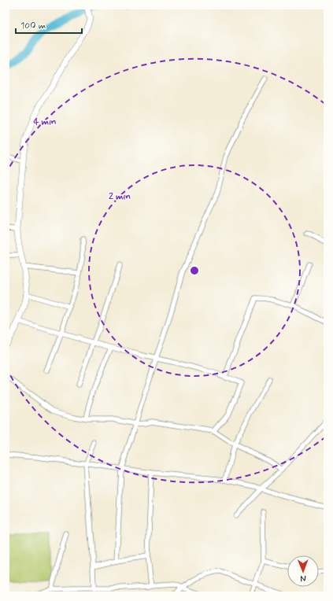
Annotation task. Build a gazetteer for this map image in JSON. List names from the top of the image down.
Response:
{
  "scale_bar": "100 m",
  "north": "bottom",
  "rings": ["4 min", "2 min"]
}
